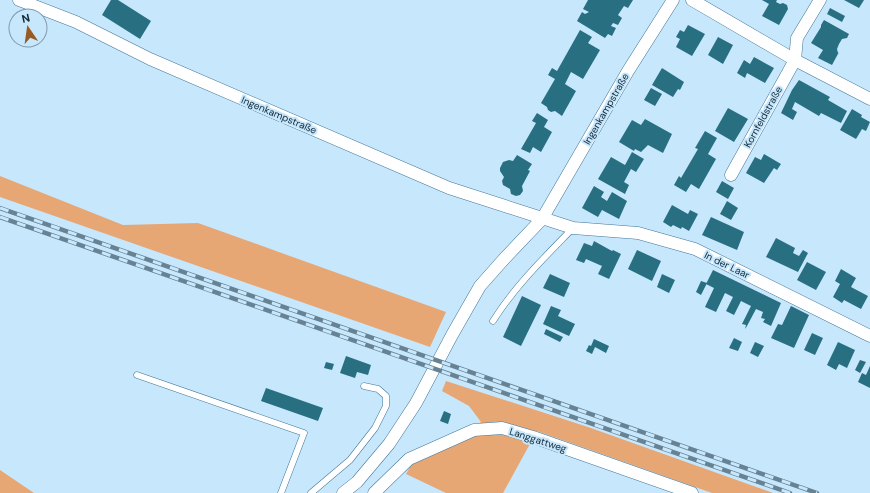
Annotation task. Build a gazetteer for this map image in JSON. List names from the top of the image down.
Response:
{
  "streets": {
    "street": [
      "Ingenkampstraße",
      "Kornfeldstraße",
      "In der Laar",
      "Langgattweg"
    ]
  },
  "crossings": [
    ["Ingenkampstraße", "In der Laar"]
  ],
  "north": "top"
}
